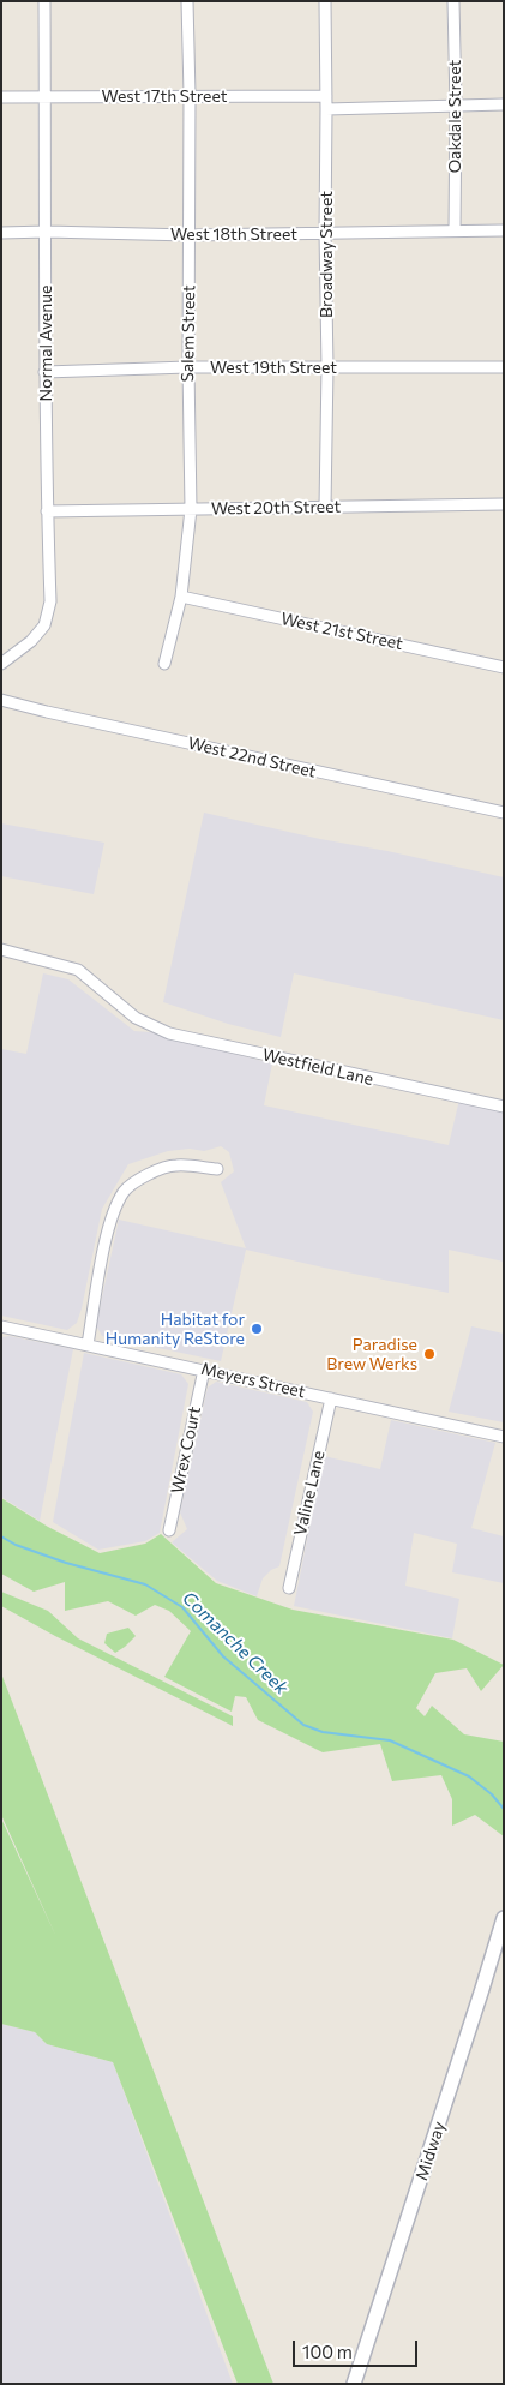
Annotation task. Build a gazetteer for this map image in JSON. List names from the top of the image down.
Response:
{
  "streets": {
    "main road": ["Midway"],
    "street": [
      "West 17th Street",
      "Oakdale Street",
      "West 18th Street",
      "Broadway Street",
      "Salem Street",
      "Normal Avenue",
      "West 19th Street",
      "West 20th Street",
      "West 21st Street",
      "West 22nd Street",
      "Westfield Lane",
      "Meyers Street",
      "Wrex Court",
      "Valine Lane"
    ]
  },
  "crossings": [
    ["West 17th Street", "Broadway Street"],
    ["West 17th Street", "Salem Street"],
    ["West 17th Street", "Normal Avenue"],
    ["Oakdale Street", "West 18th Street"],
    ["West 18th Street", "Broadway Street"],
    ["West 18th Street", "Salem Street"],
    ["West 18th Street", "Normal Avenue"],
    ["Broadway Street", "West 19th Street"],
    ["Broadway Street", "West 20th Street"],
    ["Salem Street", "West 19th Street"],
    ["Salem Street", "West 20th Street"],
    ["Salem Street", "West 21st Street"],
    ["Normal Avenue", "West 19th Street"],
    ["Normal Avenue", "West 20th Street"],
    ["Meyers Street", "Wrex Court"],
    ["Meyers Street", "Valine Lane"]
  ],
  "water": ["Comanche Creek"],
  "places": ["Habitat for Humanity ReStore", "Paradise Brew Werks"],
  "scale_bar": "100 m"
}
